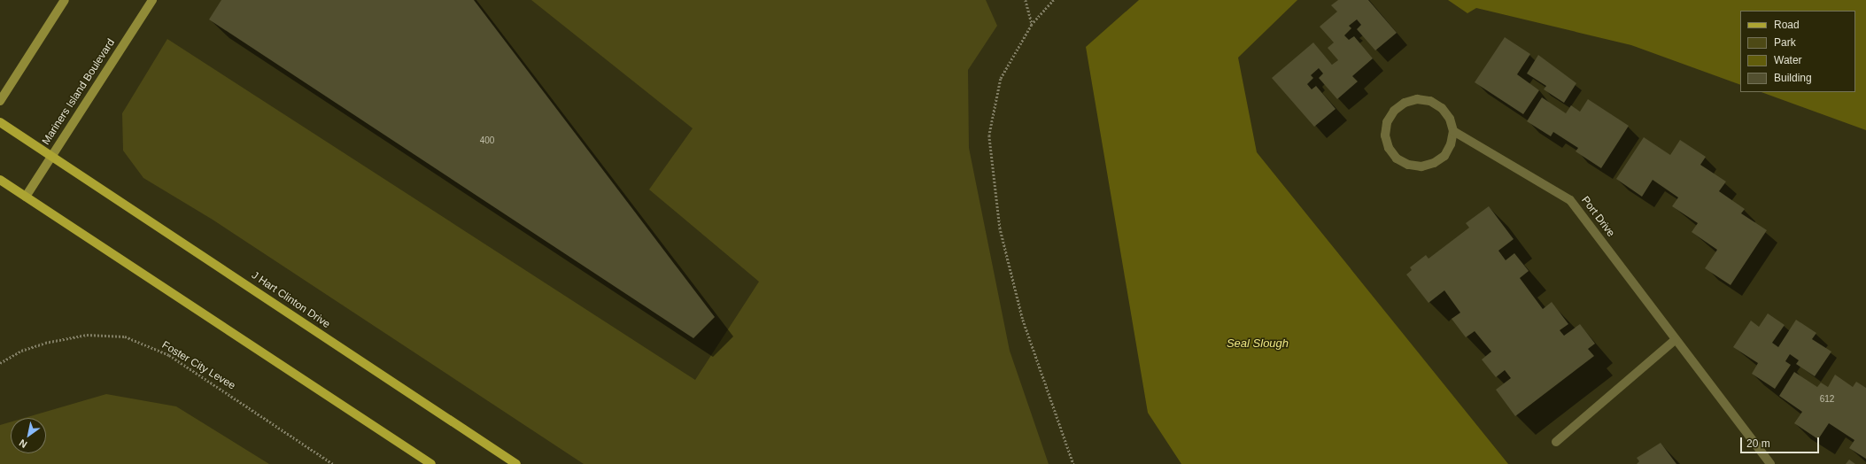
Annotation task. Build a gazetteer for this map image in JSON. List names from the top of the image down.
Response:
{
  "streets": {
    "main road": ["Mariners Island Boulevard", "J Hart Clinton Drive"],
    "street": ["Port Drive"],
    "path": ["Foster City Levee"]
  },
  "crossings": [
    ["Mariners Island Boulevard", "J Hart Clinton Drive"]
  ],
  "water": ["Seal Slough"],
  "house_numbers": ["400", "612"],
  "legend": [
    "Road",
    "Park",
    "Water",
    "Building"
  ],
  "scale_bar": "20 m",
  "north": "bottom left"
}
